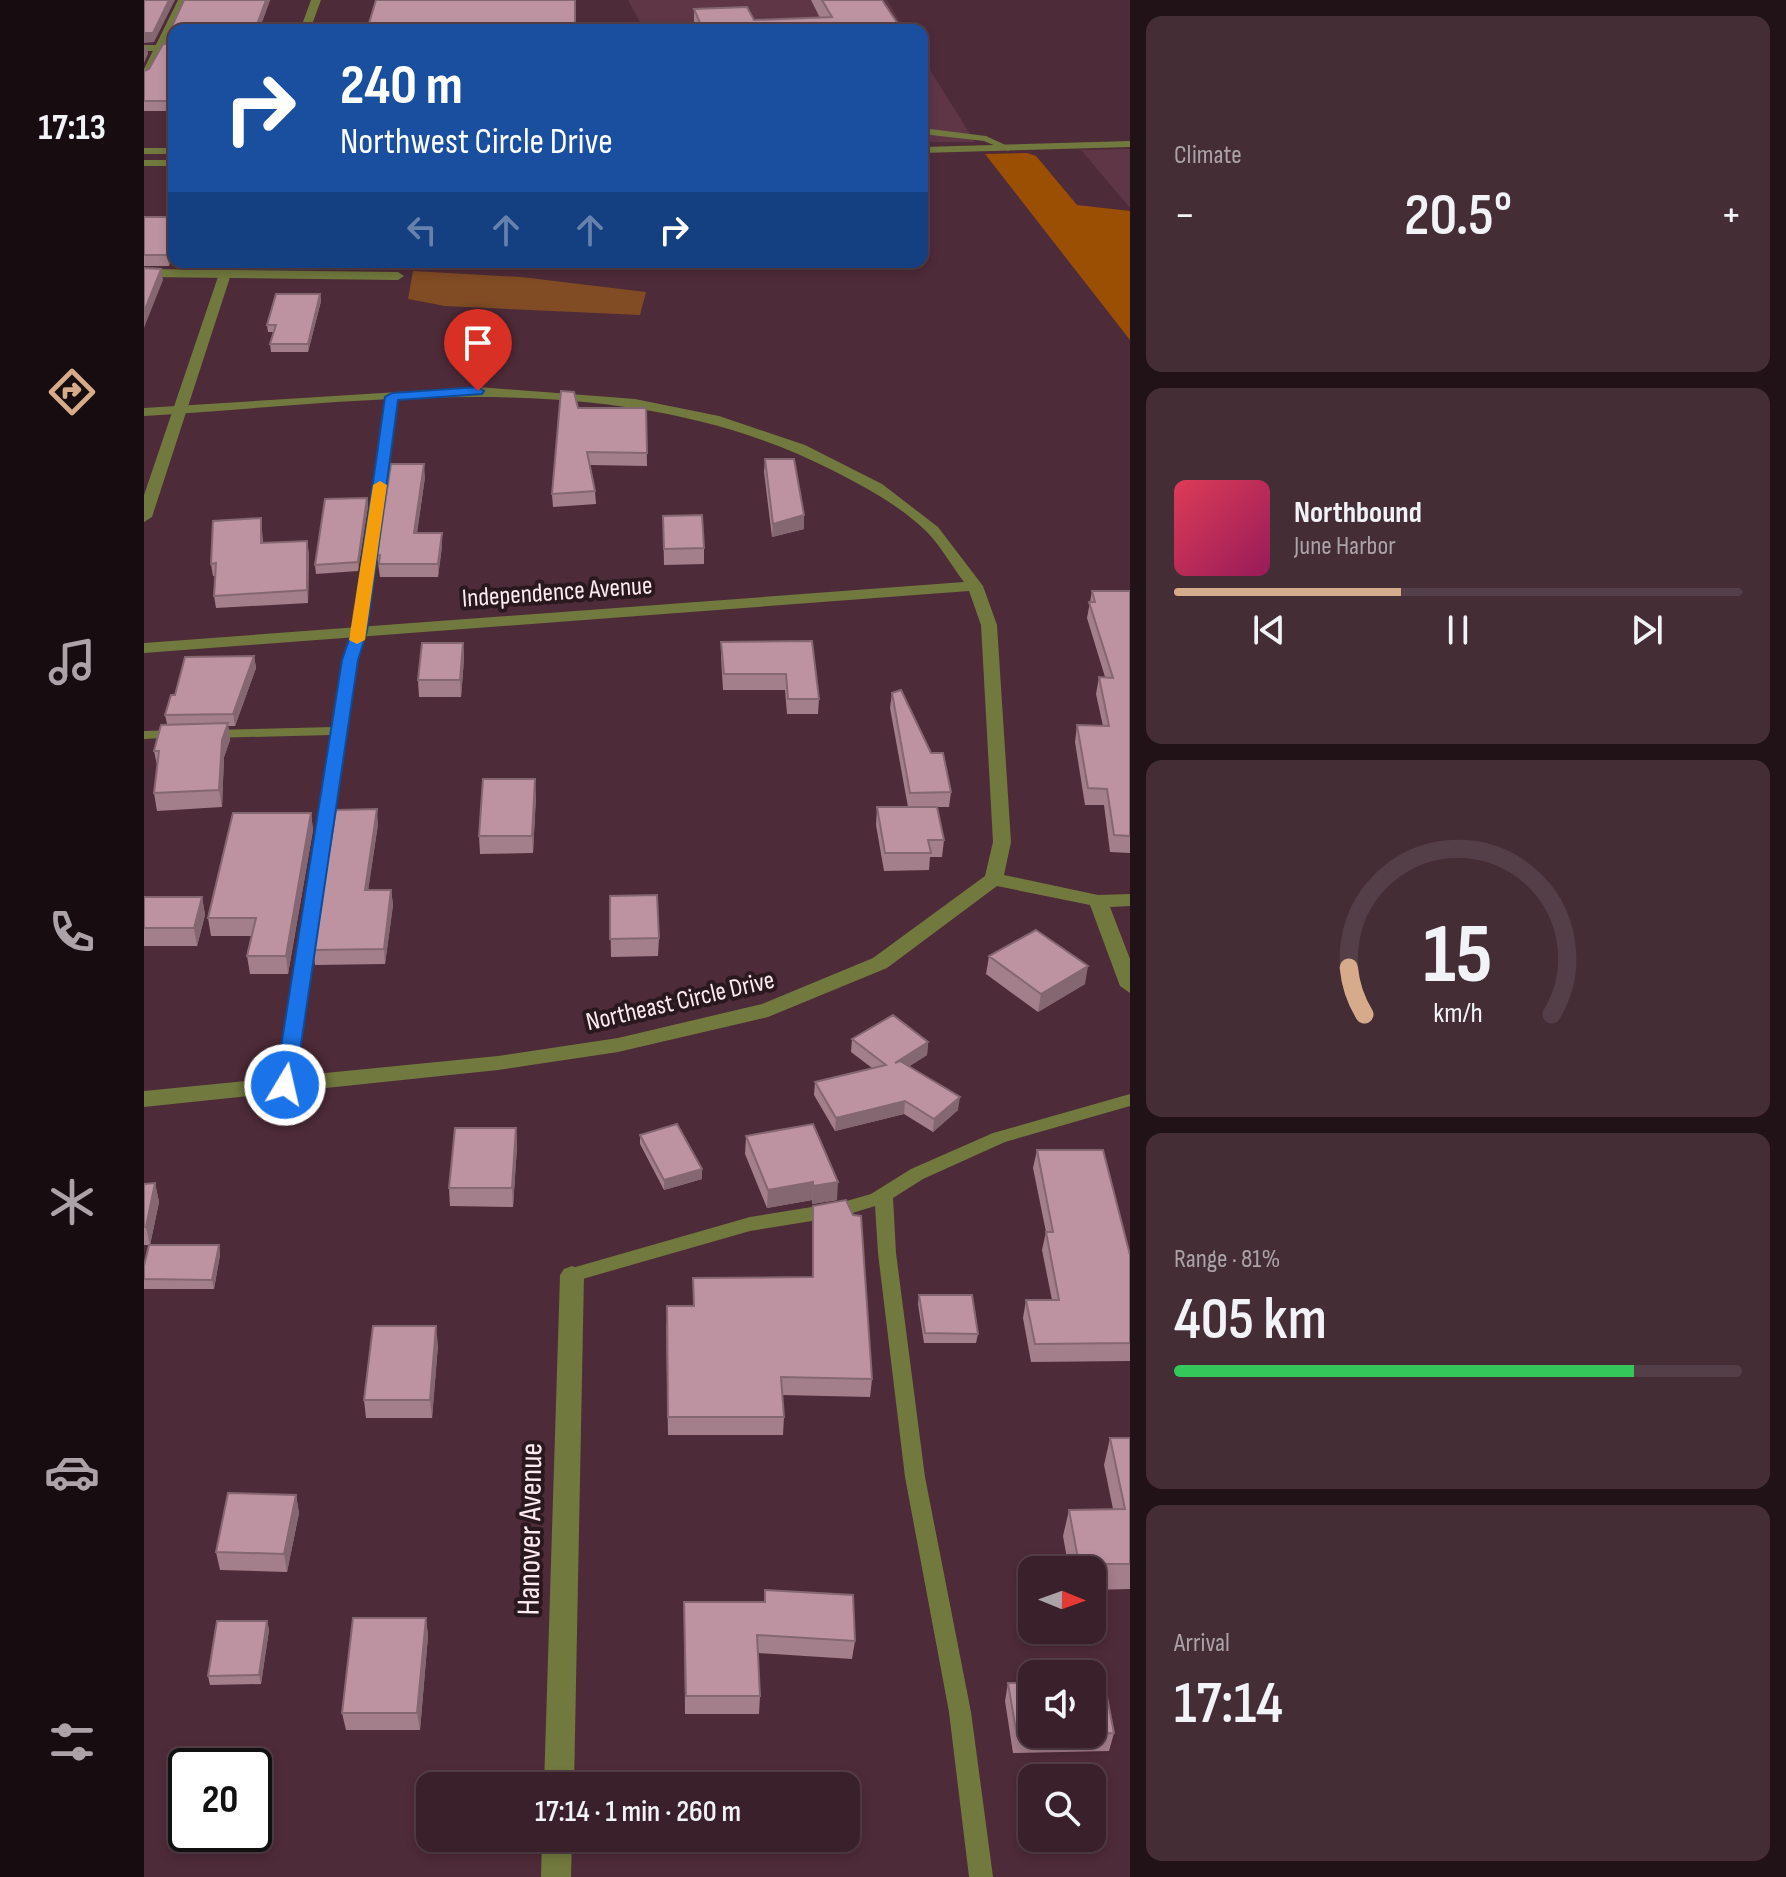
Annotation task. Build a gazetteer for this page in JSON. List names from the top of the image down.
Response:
{
  "streets": {
    "street": ["Independence Avenue", "Northeast Circle Drive", "Hanover Avenue"]
  },
  "north": "right",
  "page": {
    "tabs": "17:13",
    "tile": [
      "Climate",
      ["Range · 81%", "405 km"],
      ["Arrival", "17:14"]
    ],
    "turn": ["240 m", "Northwest Circle Drive"],
    "heat": ["−", "20.5°", "+"],
    "song": ["Northbound", "June Harbor"],
    "limit": "20",
    "trip": "17:14 · 1 min · 260 m",
    "gauge": ["15", "km/h"]
  }
}
